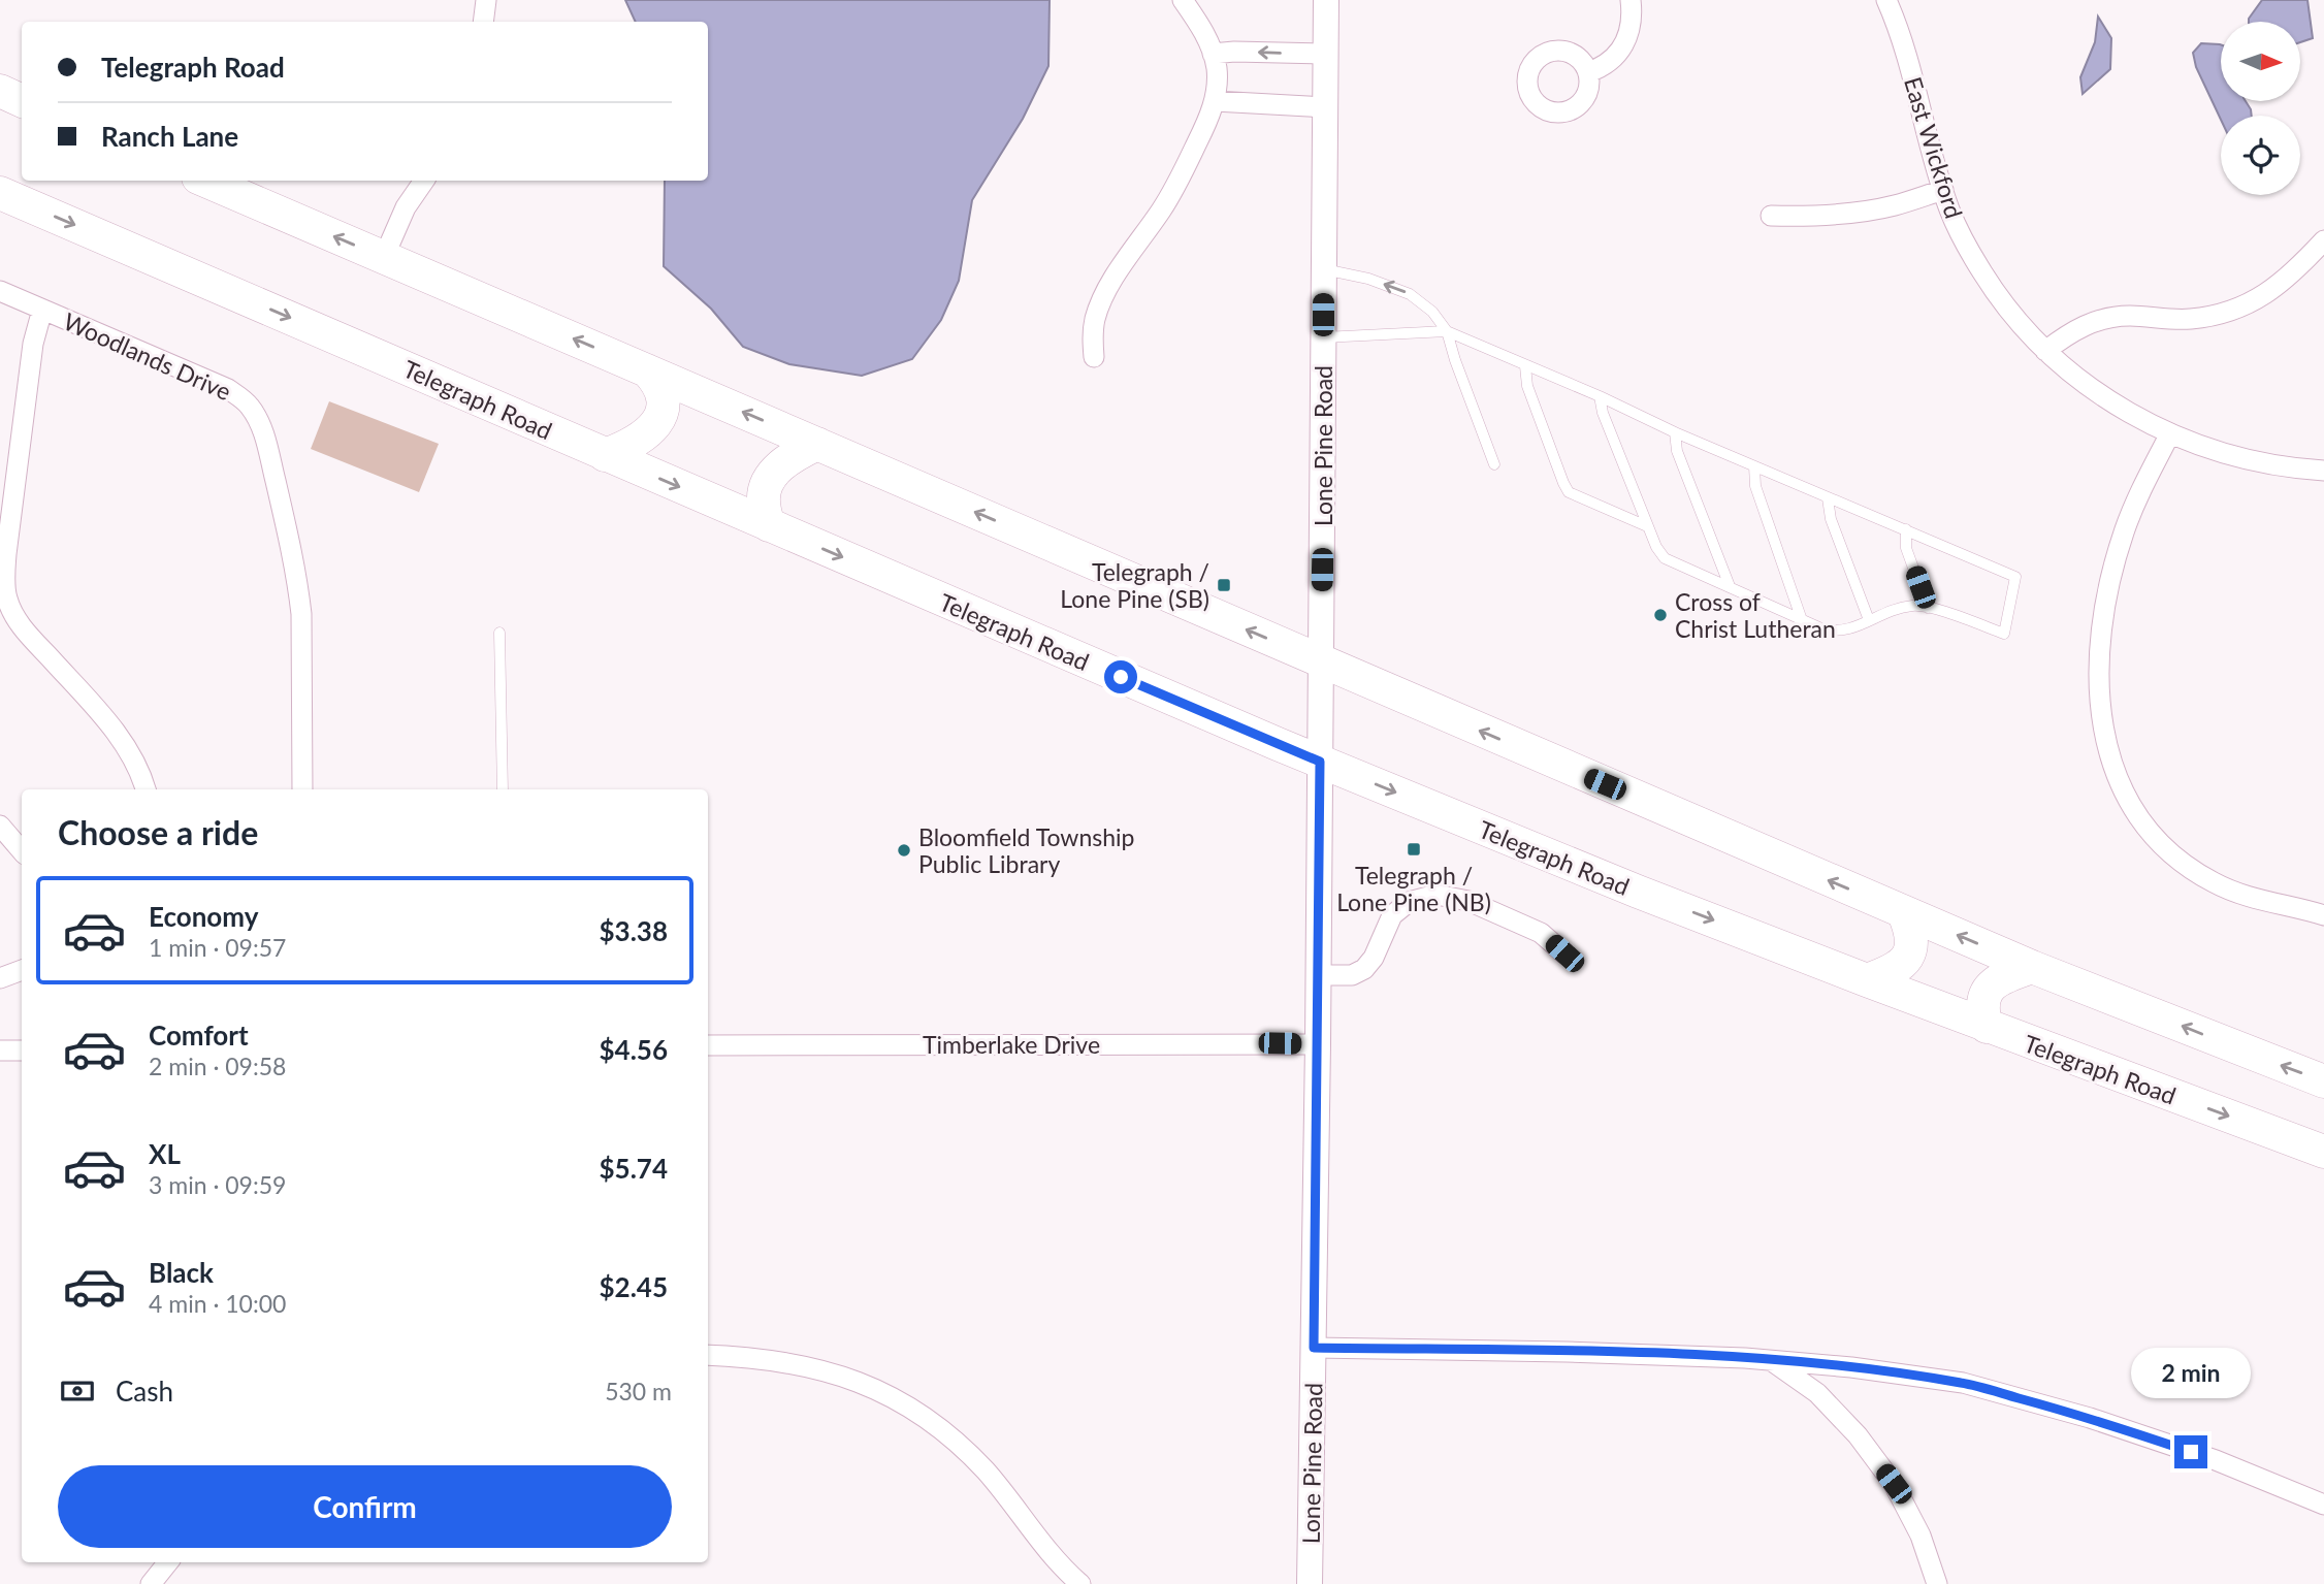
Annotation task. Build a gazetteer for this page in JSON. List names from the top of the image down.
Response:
{
  "streets": {
    "highway": ["Telegraph Road"],
    "street": [
      "East Wickford",
      "Woodlands Drive",
      "Lone Pine Road",
      "Timberlake Drive"
    ]
  },
  "crossings": [
    ["Telegraph Road", "Lone Pine Road"],
    ["Lone Pine Road", "Timberlake Drive"]
  ],
  "places": {
    "transit": ["Telegraph / Lone Pine (SB)", "Telegraph / Lone Pine (NB)"],
    "other": ["Cross of Christ Lutheran", "Bloomfield Township Public Library"]
  },
  "north": "right",
  "page": {
    "banner": ["Telegraph Road", "Ranch Lane"],
    "heading": "Choose a ride",
    "list": [
      {
        "name": "Economy",
        "note": "1 min · 09:57",
        "value": "$3.38"
      },
      {
        "name": "Comfort",
        "note": "2 min · 09:58",
        "value": "$4.56"
      },
      {
        "name": "XL",
        "note": "3 min · 09:59",
        "value": "$5.74"
      },
      {
        "name": "Black",
        "note": "4 min · 10:00",
        "value": "$2.45"
      }
    ],
    "bubble": "2 min",
    "pay": ["Cash", "530 m"],
    "buttons": "Confirm"
  }
}
